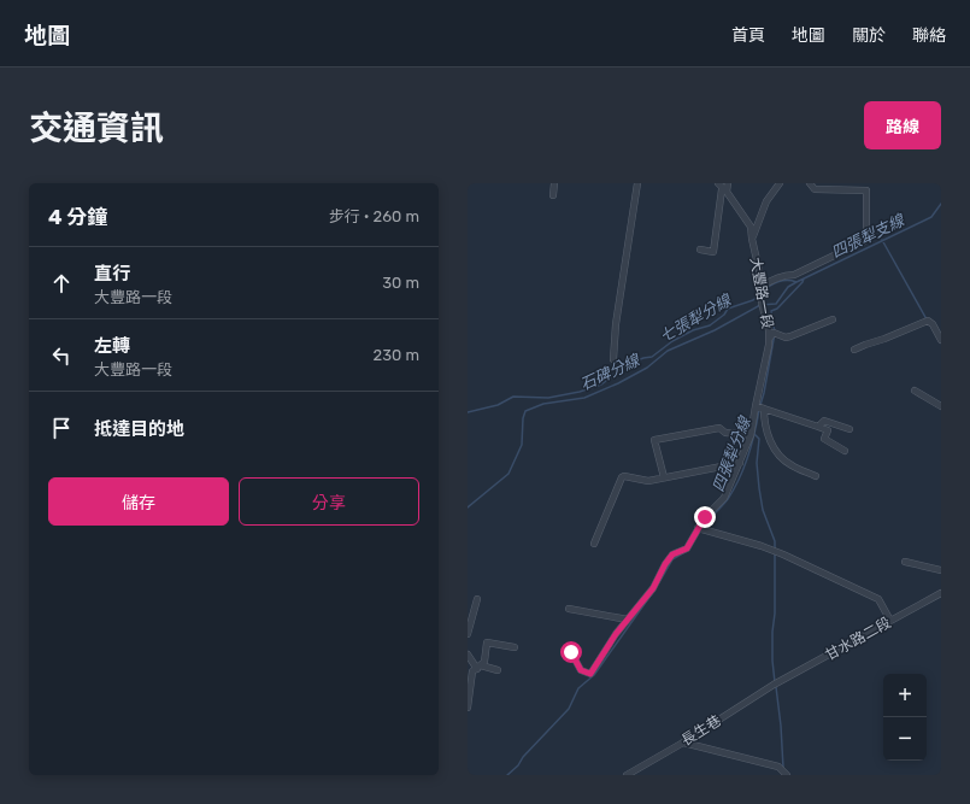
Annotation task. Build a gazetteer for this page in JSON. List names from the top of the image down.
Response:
{
  "streets": {
    "street": ["大豐路一段", "甘水路二段", "長生巷"]
  },
  "crossings": [
    ["甘水路二段", "長生巷"]
  ],
  "water": [
    "四張犁支線",
    "七張犁分線",
    "石碑分線",
    "四張犁分線"
  ],
  "page": {
    "header": "地圖",
    "nav": [
      "首頁",
      "地圖",
      "關於",
      "聯絡"
    ],
    "title": "交通資訊",
    "buttons": [
      "路線",
      ["儲存", "分享"]
    ],
    "heading": ["4 分鐘", "步行 · 260 m"],
    "list": [
      ["直行", "大豐路一段", "30 m"],
      ["左轉", "大豐路一段", "230 m"],
      "抵達目的地"
    ],
    "map_buttons": ["+", "−"]
  }
}
